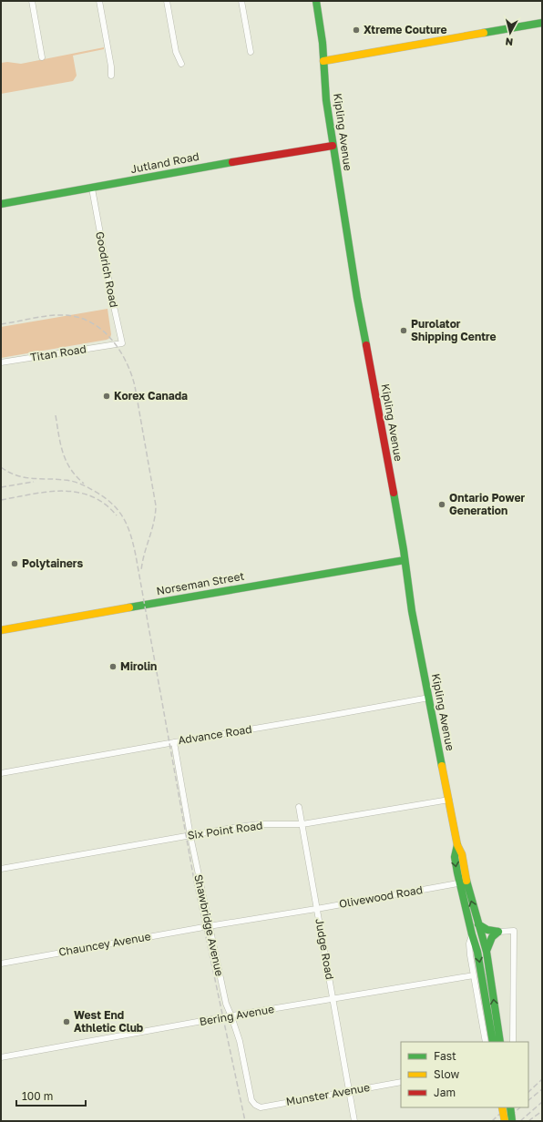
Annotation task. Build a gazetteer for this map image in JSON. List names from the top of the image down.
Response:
{
  "streets": {
    "main road": ["Kipling Avenue", "Jutland Road", "Norseman Street"],
    "street": [
      "Goodrich Road",
      "Titan Road",
      "Advance Road",
      "Six Point Road",
      "Olivewood Road",
      "Shawbridge Avenue",
      "Chauncey Avenue",
      "Judge Road",
      "Bering Avenue",
      "Munster Avenue"
    ]
  },
  "crossings": [
    ["Kipling Avenue", "Jutland Road"],
    ["Kipling Avenue", "Norseman Street"],
    ["Kipling Avenue", "Advance Road"],
    ["Kipling Avenue", "Six Point Road"],
    ["Kipling Avenue", "Olivewood Road"],
    ["Kipling Avenue", "Bering Avenue"],
    ["Jutland Road", "Goodrich Road"],
    ["Goodrich Road", "Titan Road"],
    ["Advance Road", "Shawbridge Avenue"],
    ["Six Point Road", "Shawbridge Avenue"],
    ["Six Point Road", "Judge Road"],
    ["Olivewood Road", "Shawbridge Avenue"],
    ["Olivewood Road", "Chauncey Avenue"],
    ["Olivewood Road", "Judge Road"],
    ["Shawbridge Avenue", "Chauncey Avenue"],
    ["Shawbridge Avenue", "Bering Avenue"],
    ["Shawbridge Avenue", "Munster Avenue"],
    ["Judge Road", "Bering Avenue"],
    ["Judge Road", "Munster Avenue"]
  ],
  "places": [
    "Xtreme Couture",
    "Purolator Shipping Centre",
    "Korex Canada",
    "Ontario Power Generation",
    "Polytainers",
    "Mirolin",
    "West End Athletic Club"
  ],
  "legend": ["Fast", "Slow", "Jam"],
  "scale_bar": "100 m",
  "north": "bottom"
}
